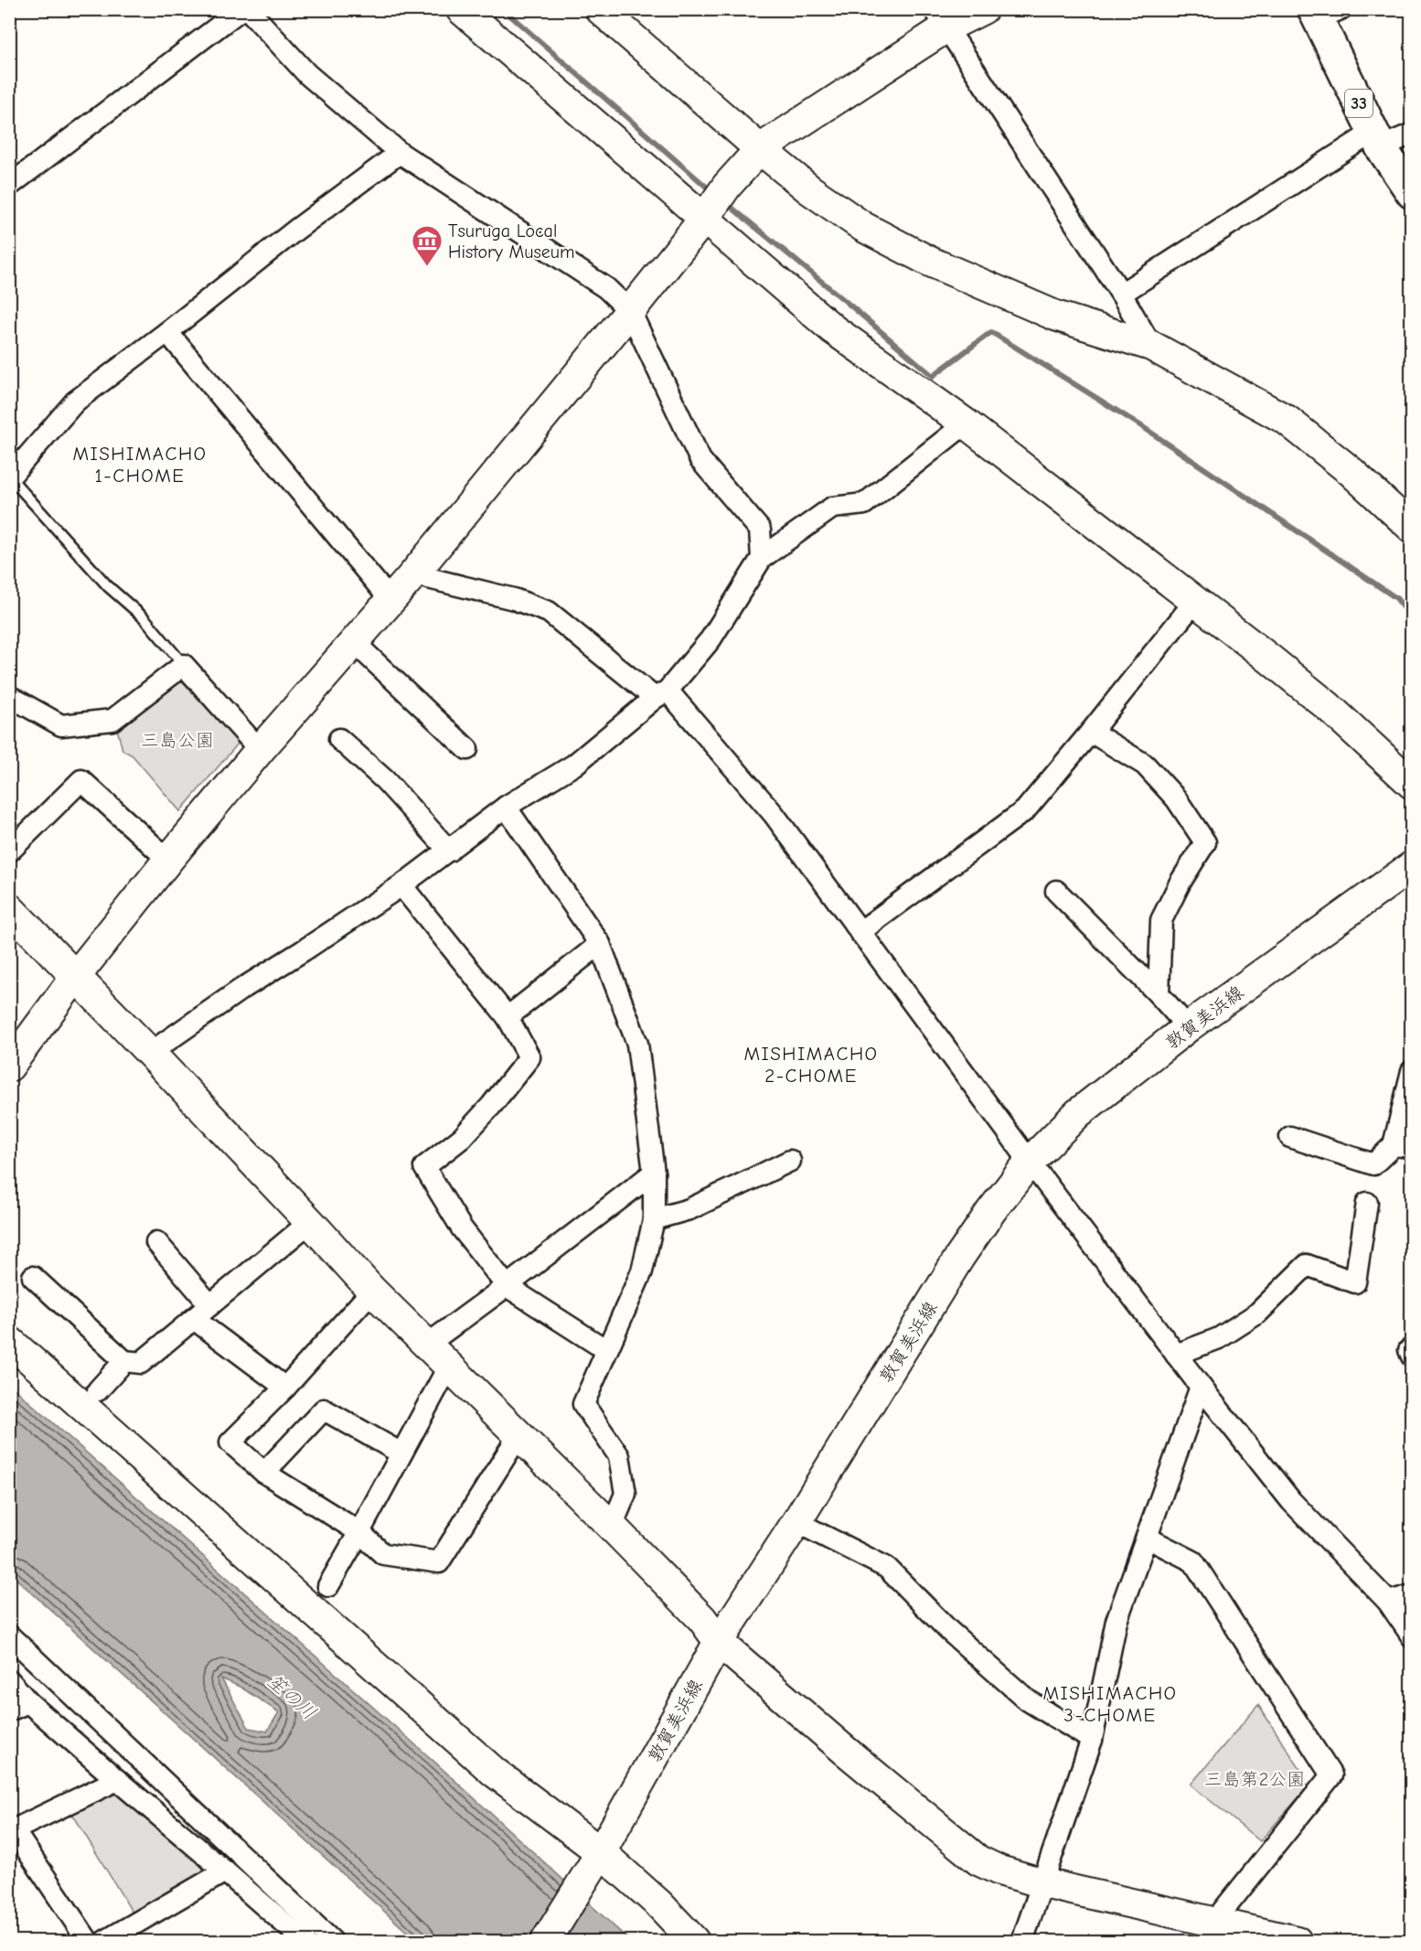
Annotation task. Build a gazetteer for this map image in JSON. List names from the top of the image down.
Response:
{
  "streets": {
    "main road": ["33"],
    "street": ["敦賀美浜線"]
  },
  "districts": ["MISHIMACHO 1-CHOME", "MISHIMACHO 2-CHOME", "MISHIMACHO 3-CHOME"],
  "water": ["笙の川"],
  "parks": ["三島公園", "三島第2公園"],
  "places": {
    "museum": ["Tsuruga Local History Museum"]
  }
}
